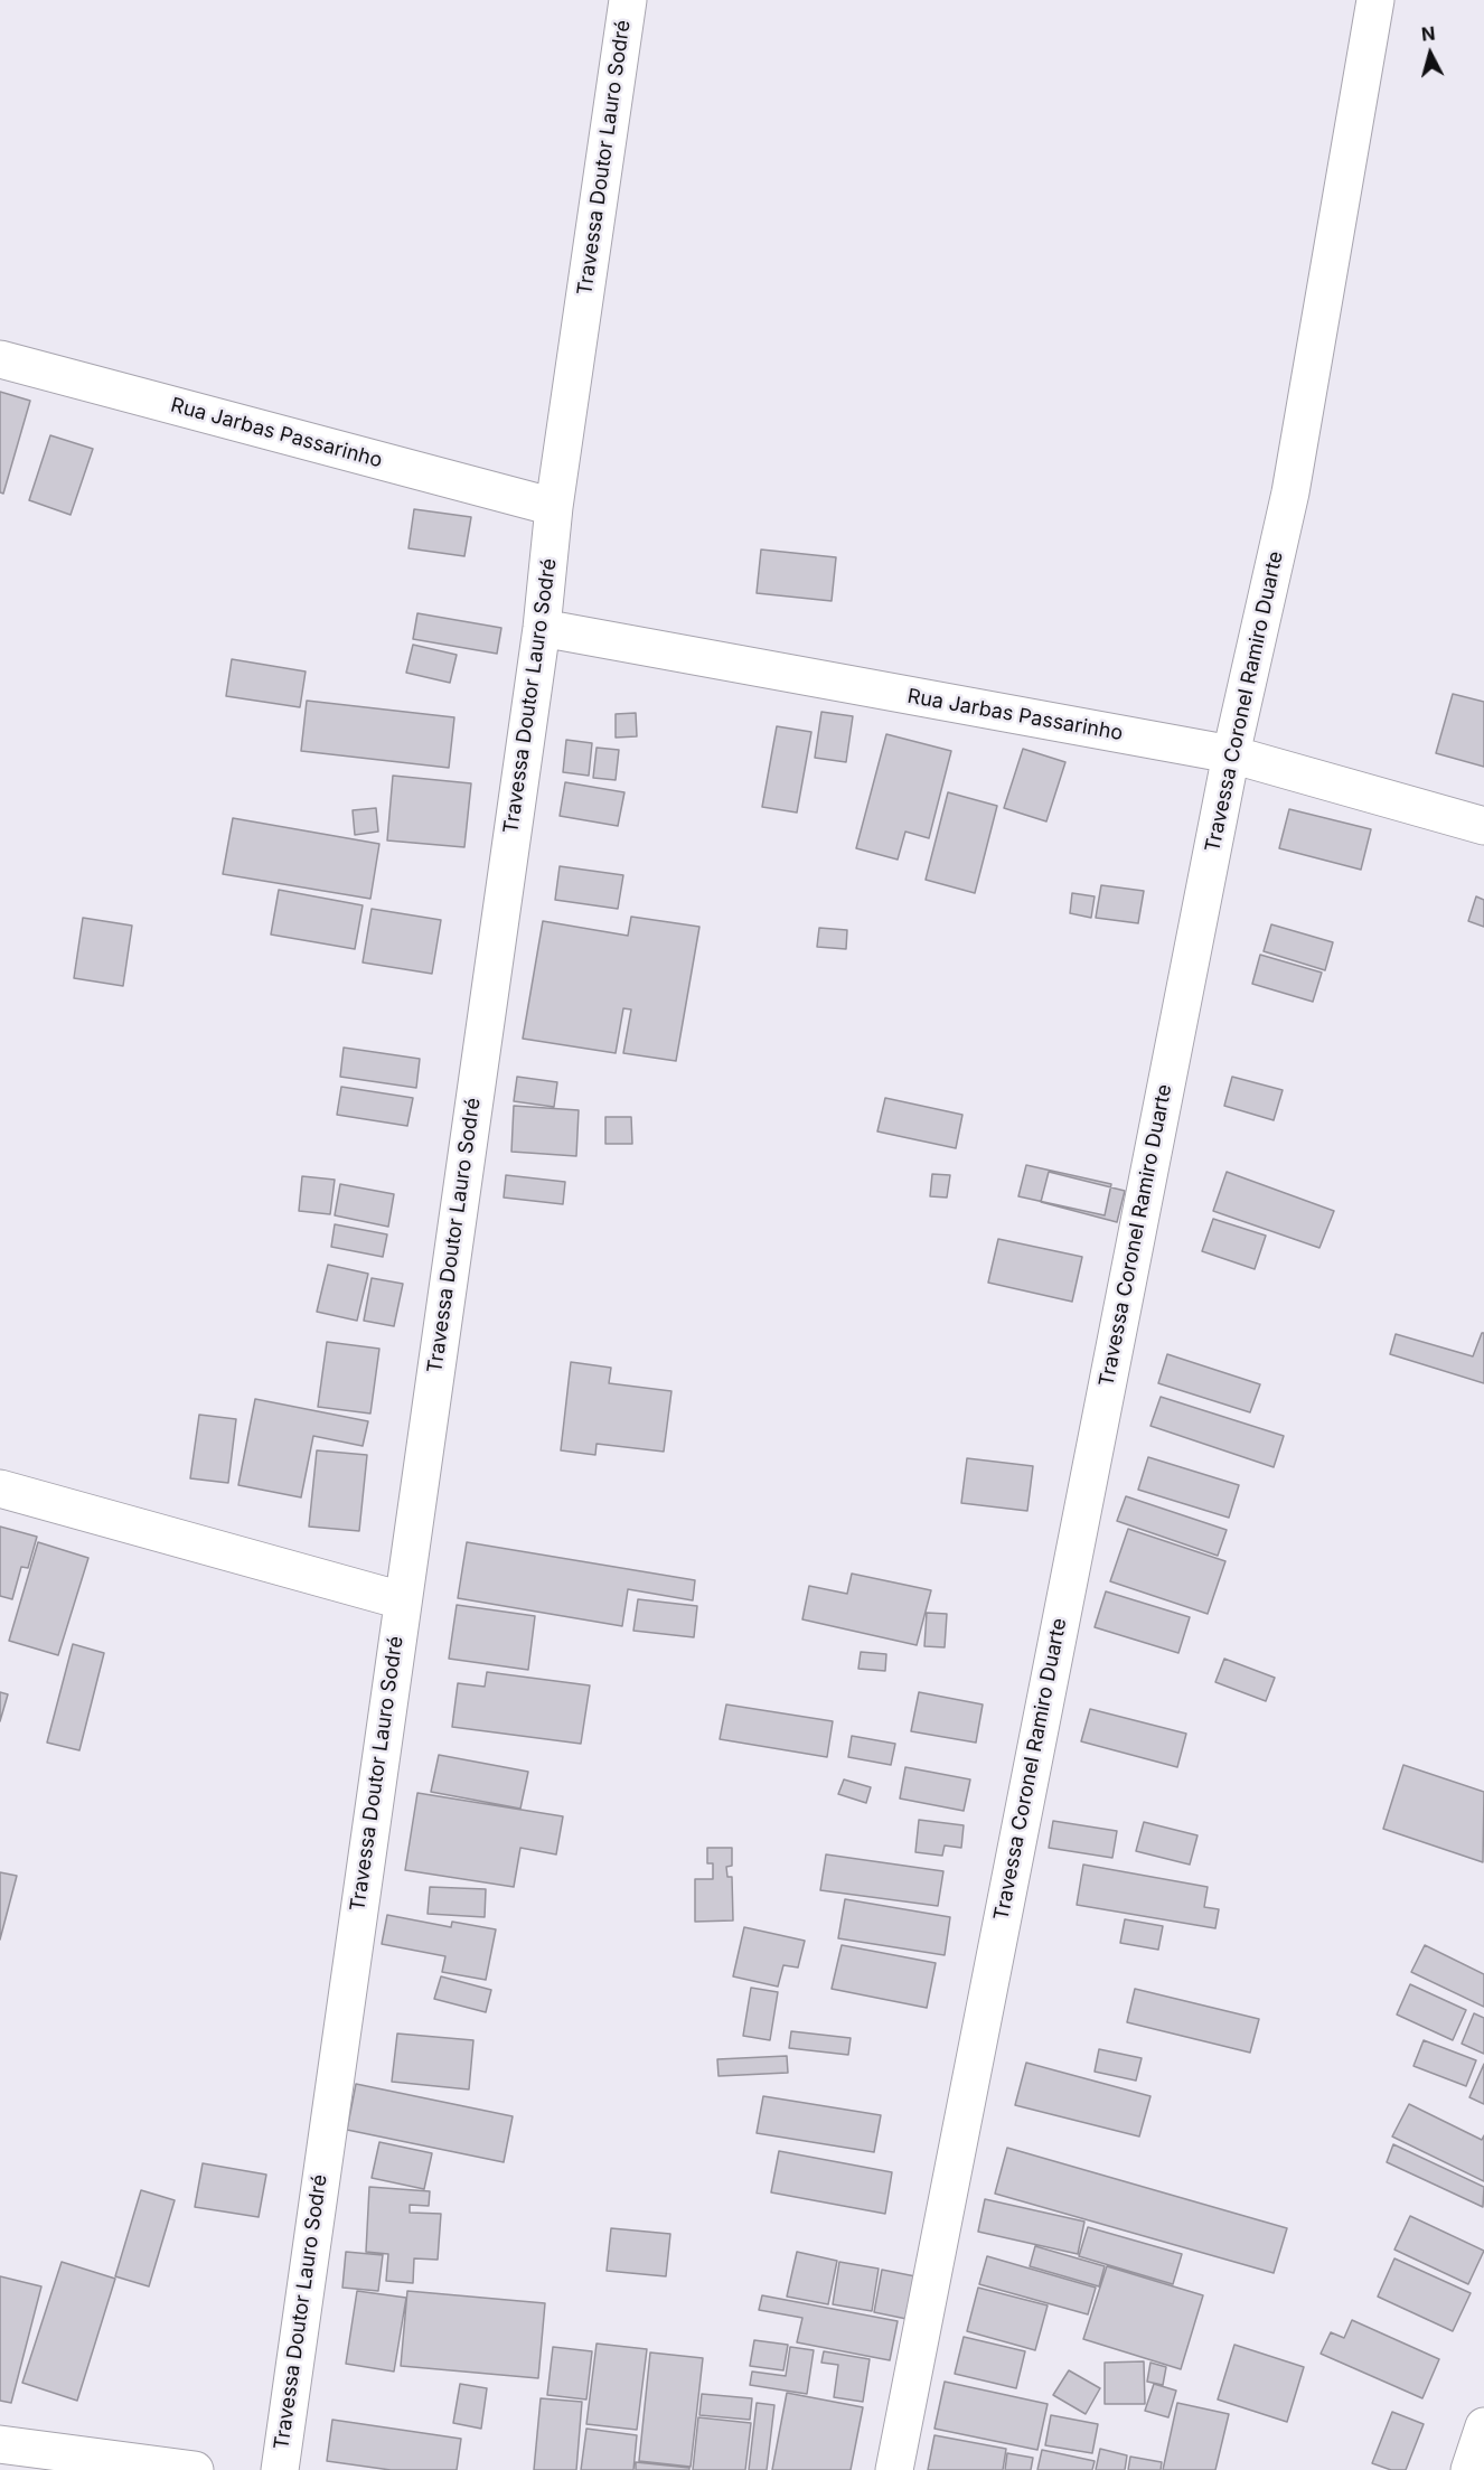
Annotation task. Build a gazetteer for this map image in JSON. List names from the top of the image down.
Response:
{
  "streets": {
    "street": ["Travessa Doutor Lauro Sodré", "Rua Jarbas Passarinho", "Travessa Coronel Ramiro Duarte"]
  },
  "crossings": [
    ["Travessa Doutor Lauro Sodré", "Rua Jarbas Passarinho"],
    ["Rua Jarbas Passarinho", "Travessa Coronel Ramiro Duarte"]
  ],
  "north": "top"
}
